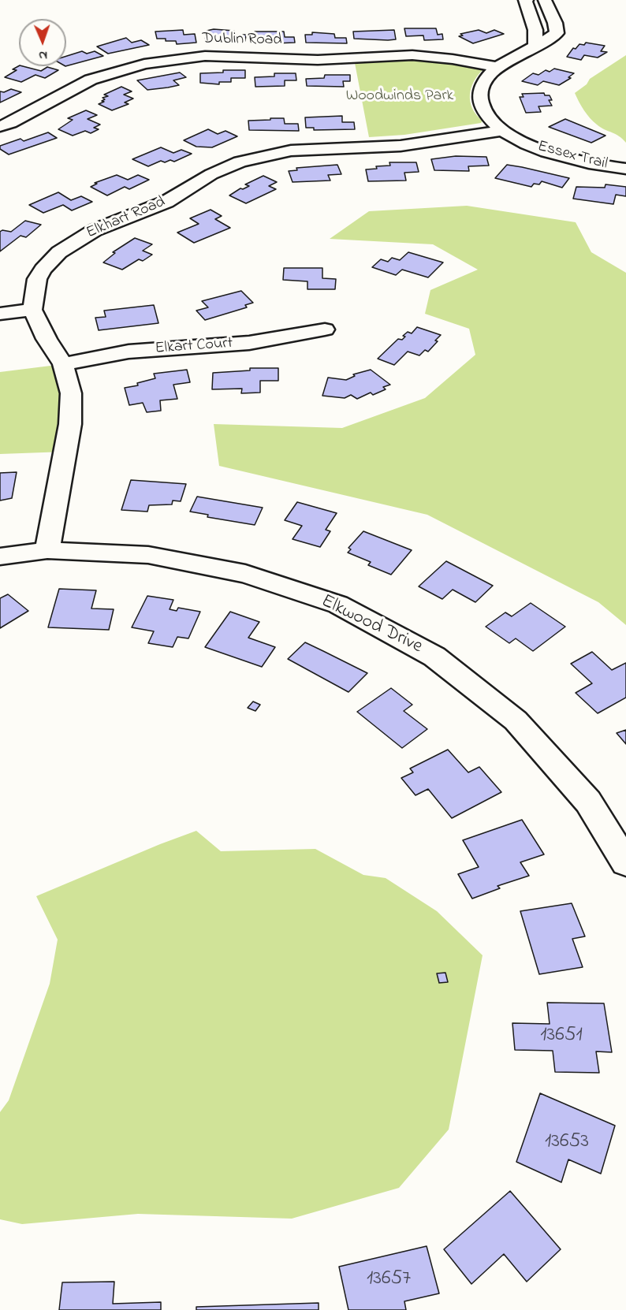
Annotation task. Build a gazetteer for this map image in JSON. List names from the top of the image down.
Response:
{
  "streets": {
    "street": [
      "Dublin Road",
      "Essex Trail",
      "Elkhart Road",
      "Elkart Court",
      "Elkwood Drive"
    ]
  },
  "crossings": [
    ["Dublin Road", "Essex Trail"],
    ["Essex Trail", "Elkhart Road"]
  ],
  "parks": ["Woodwinds Park"],
  "house_numbers": ["13651", "13653", "13657"],
  "north": "bottom"
}
